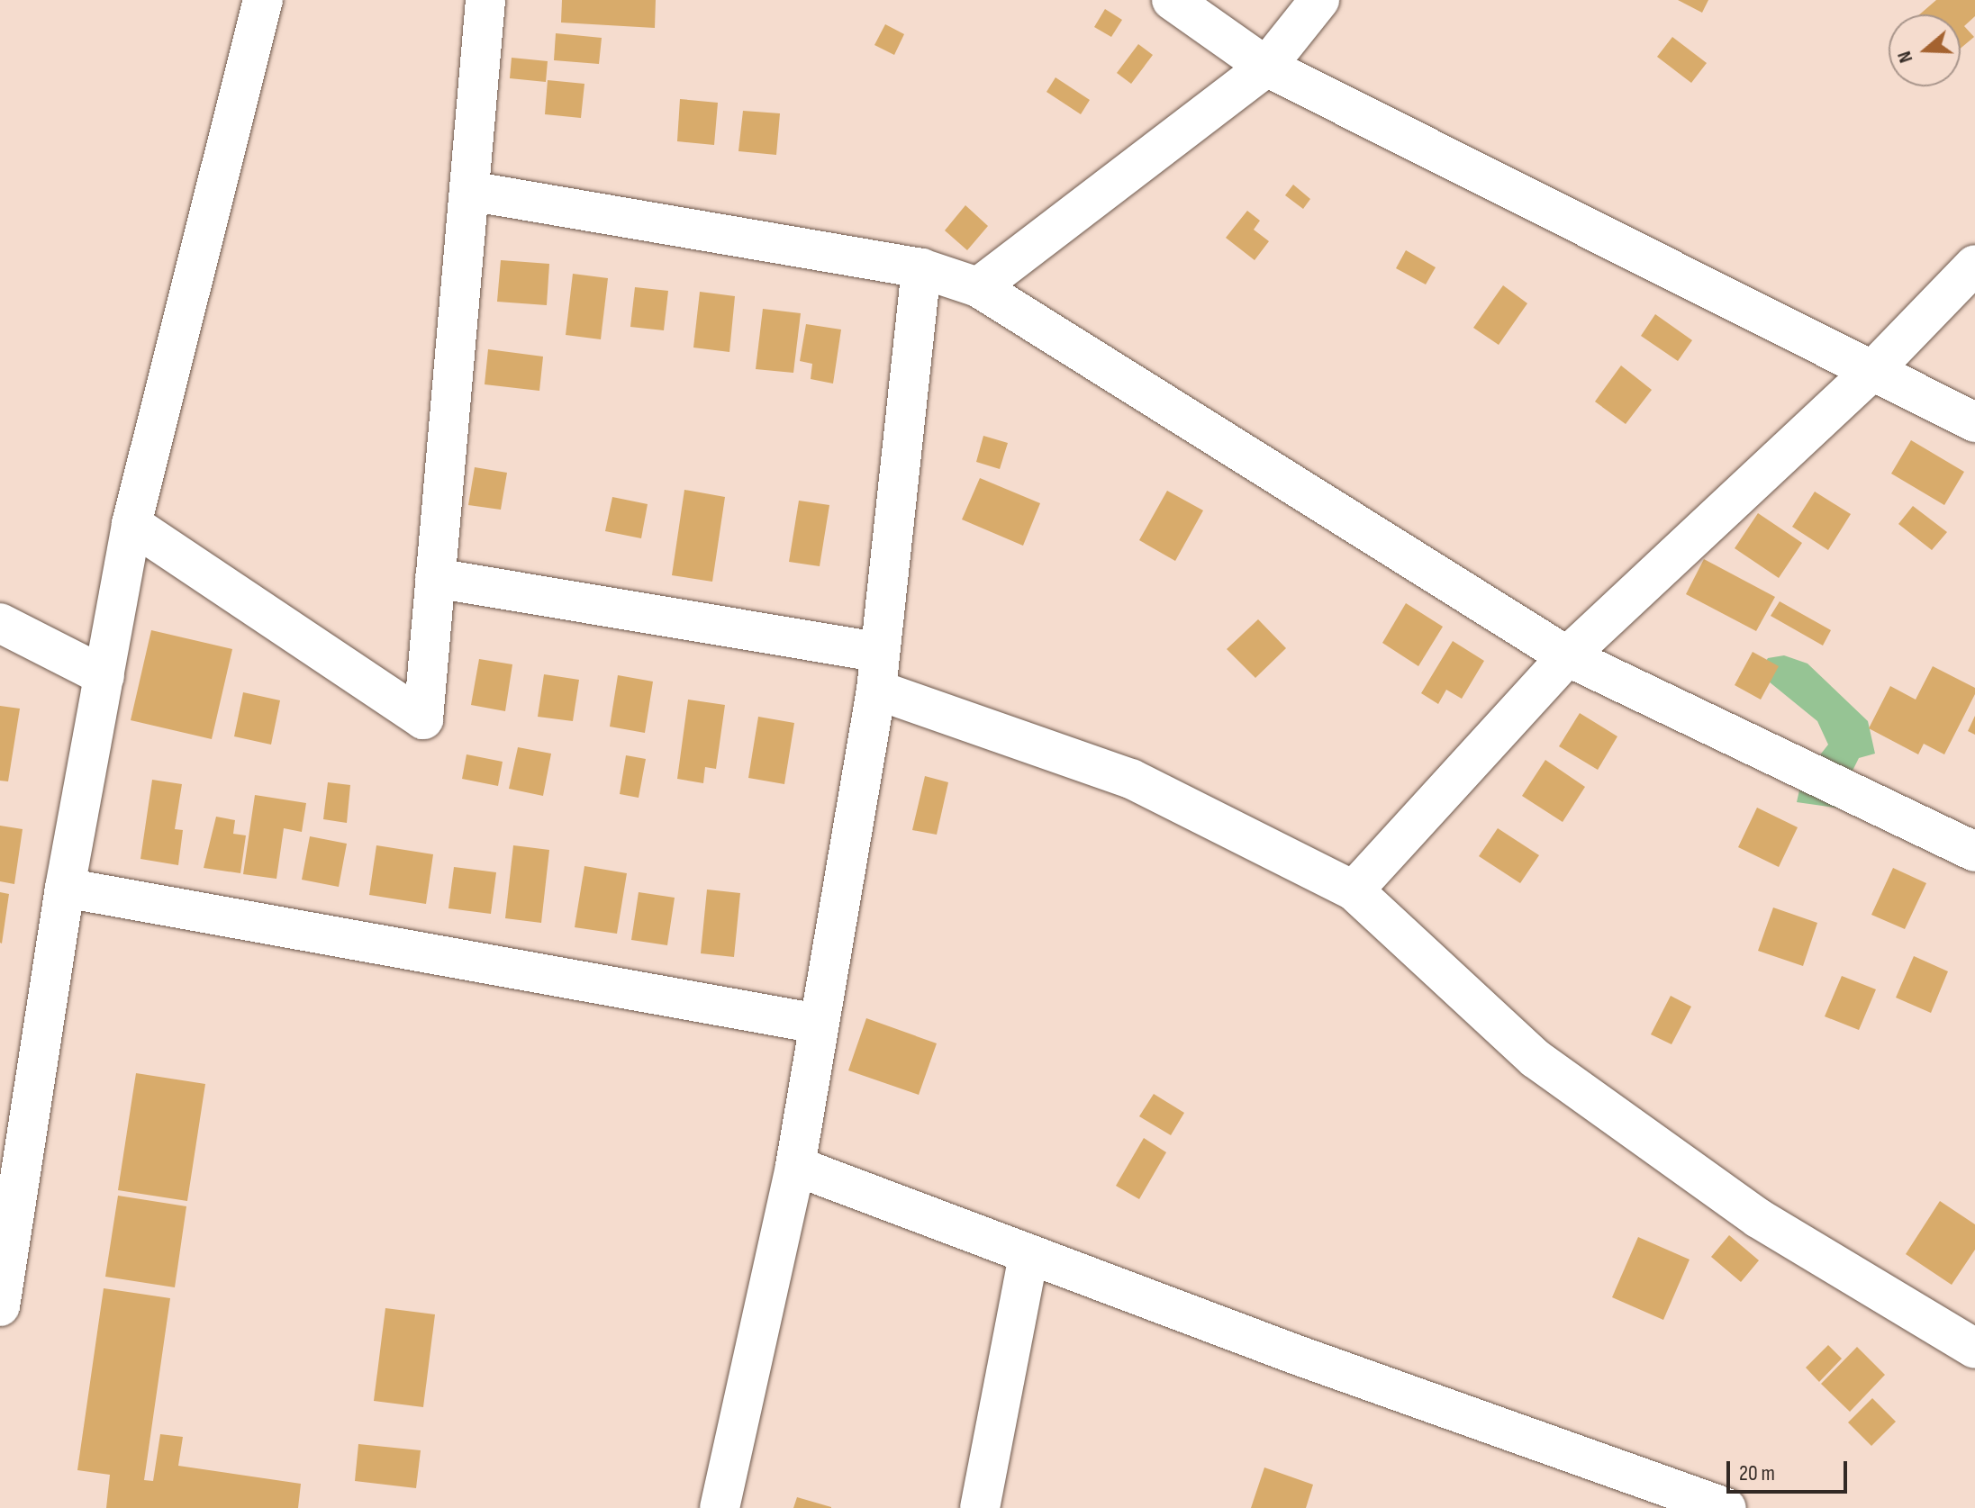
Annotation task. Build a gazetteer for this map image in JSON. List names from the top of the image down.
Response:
{
  "scale_bar": "20 m",
  "north": "left"
}
